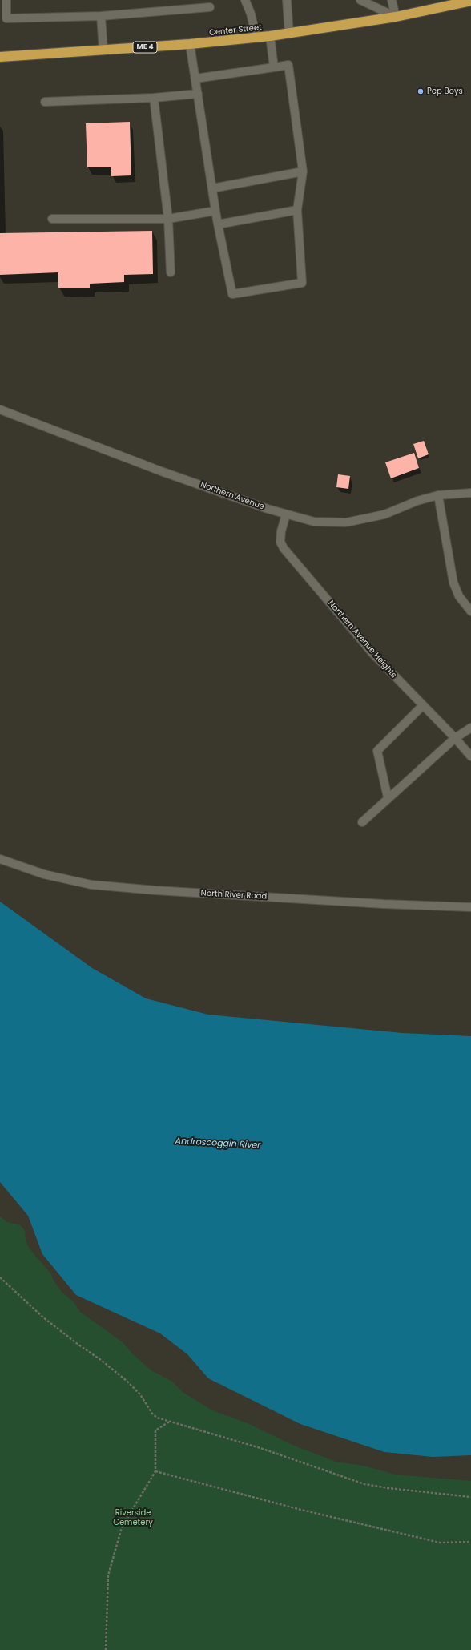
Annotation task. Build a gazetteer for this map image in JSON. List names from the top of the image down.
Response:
{
  "streets": {
    "highway": ["Center Street", "ME 4"],
    "street": ["Northern Avenue", "Northern Avenue Heights", "North River Road"]
  },
  "crossings": [
    ["Northern Avenue", "Northern Avenue Heights"]
  ],
  "water": ["Androscoggin River"],
  "parks": ["Riverside Cemetery"],
  "places": ["Pep Boys"]
}
